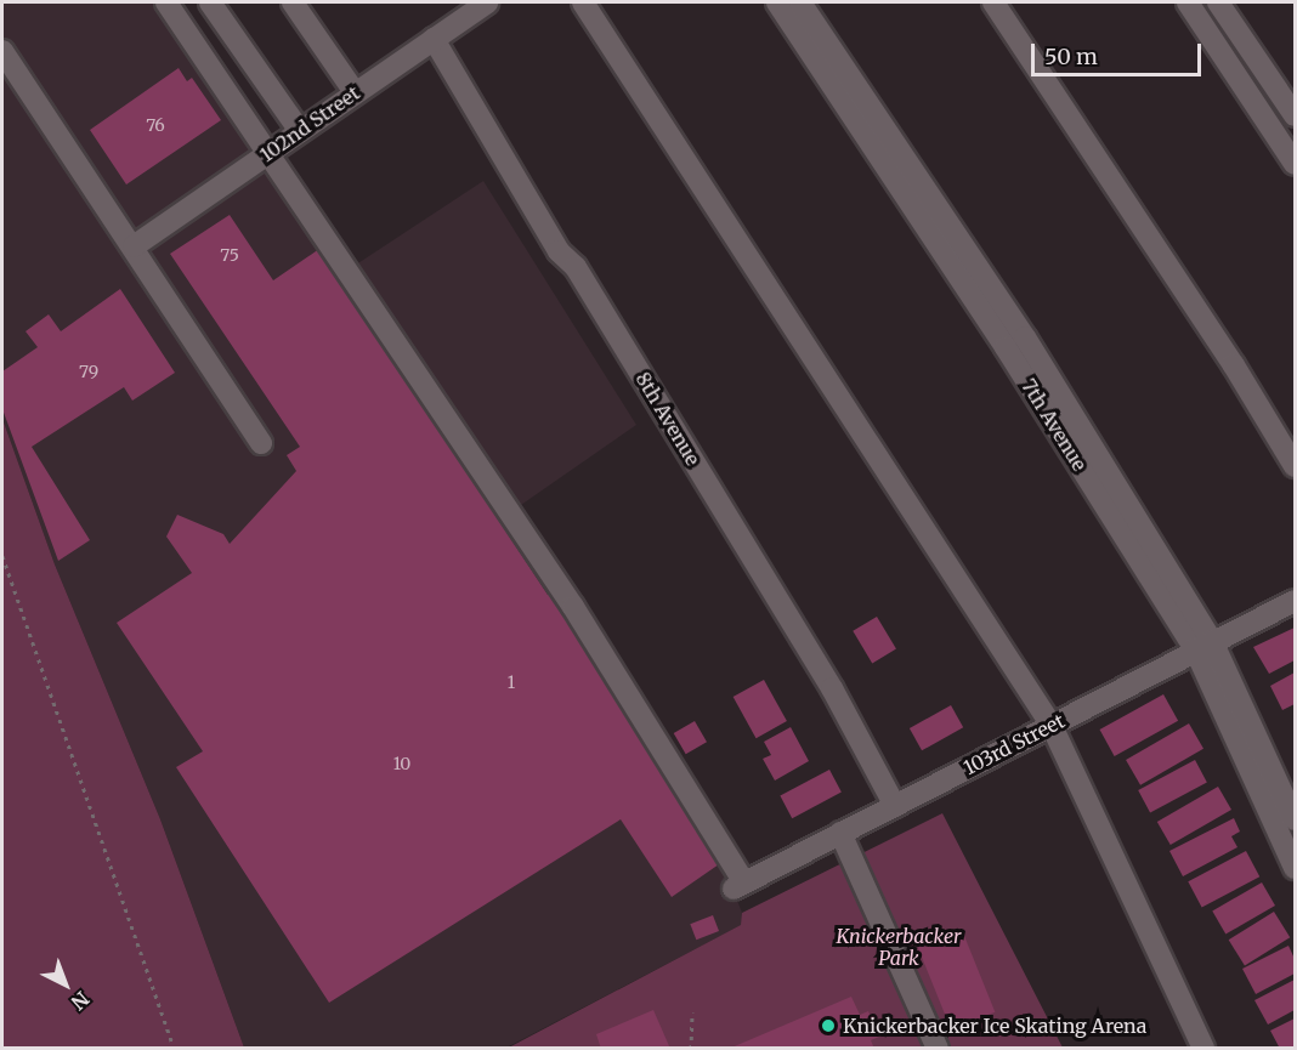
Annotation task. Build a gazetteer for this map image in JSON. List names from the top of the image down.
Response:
{
  "streets": {
    "street": [
      "102nd Street",
      "8th Avenue",
      "7th Avenue",
      "103rd Street"
    ]
  },
  "crossings": [
    ["102nd Street", "8th Avenue"],
    ["102nd Street", "103rd Street"],
    ["8th Avenue", "103rd Street"],
    ["7th Avenue", "103rd Street"]
  ],
  "parks": ["Knickerbacker Park"],
  "places": ["Knickerbacker Ice Skating Arena"],
  "house_numbers": [
    "76",
    "75",
    "79",
    "1",
    "10"
  ],
  "scale_bar": "50 m",
  "north": "bottom right"
}
